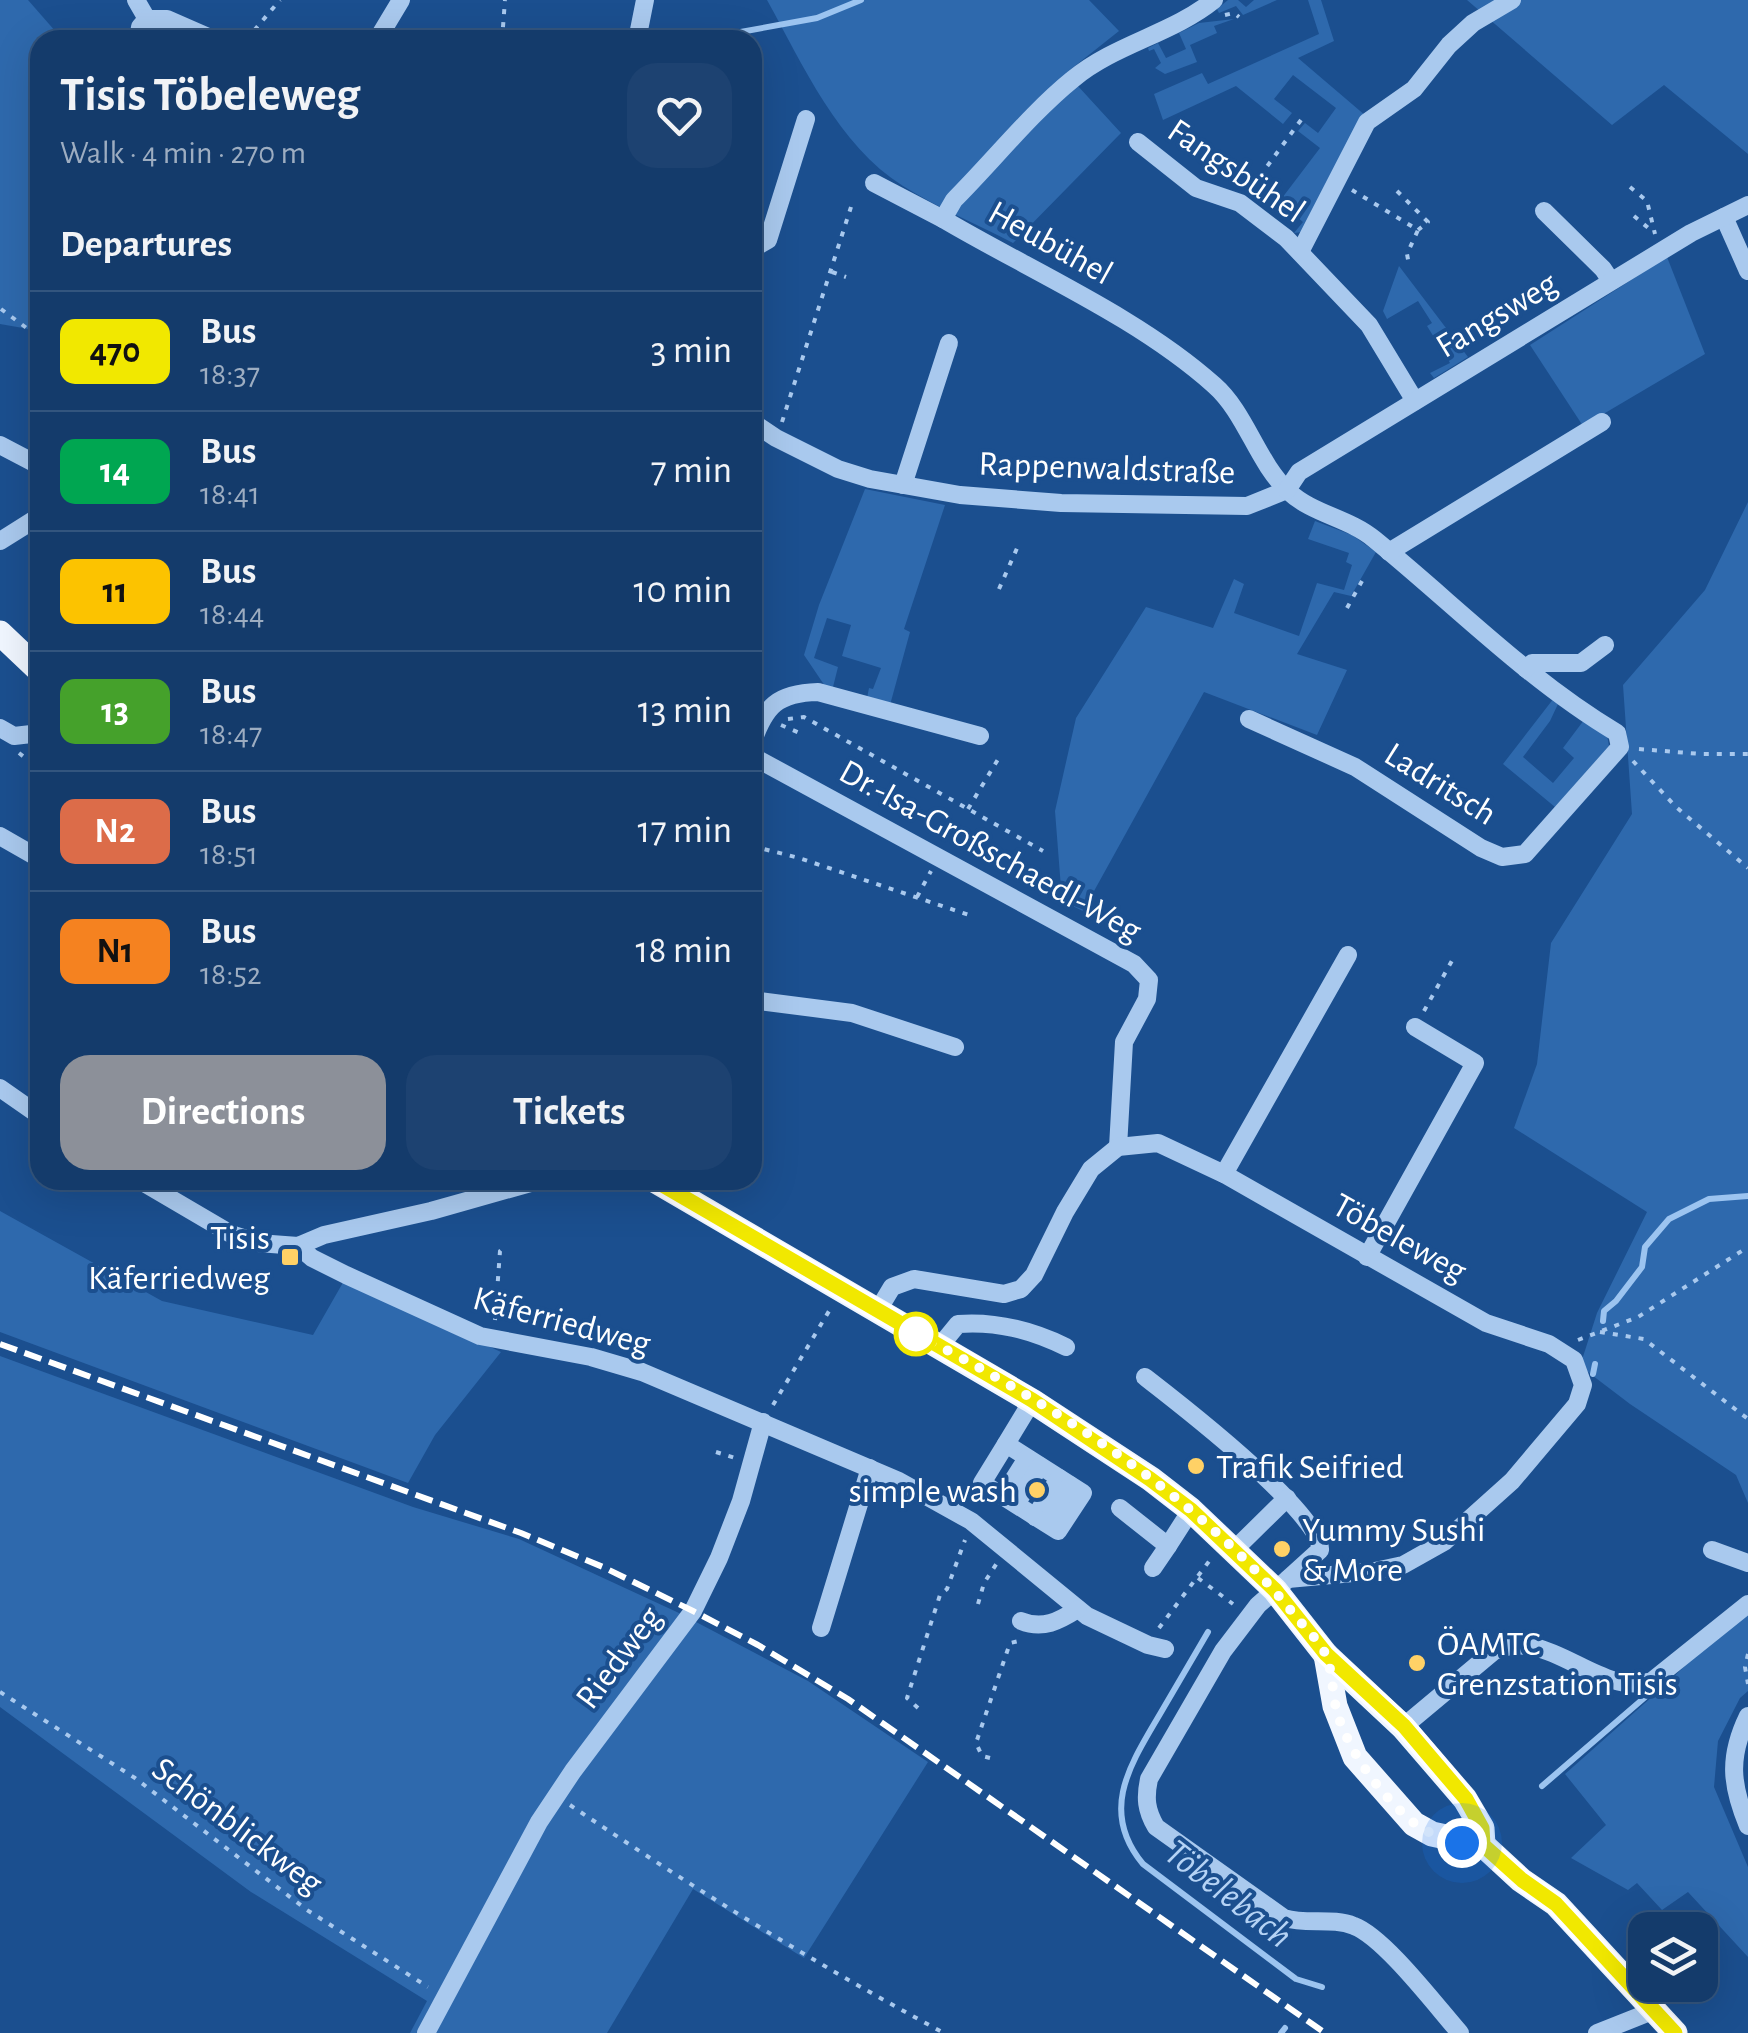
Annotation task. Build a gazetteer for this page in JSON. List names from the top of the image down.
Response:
{
  "streets": {
    "street": [
      "Fangsbühel",
      "Heubühel",
      "Fangsweg",
      "Rappenwaldstraße",
      "Ladritsch",
      "Dr.-Isa-Großschaedl-Weg",
      "Töbeleweg",
      "Käferriedweg",
      "Riedweg"
    ],
    "path": ["Schönblickweg"]
  },
  "crossings": [
    ["Fangsbühel", "Fangsweg"],
    ["Heubühel", "Fangsweg"],
    ["Heubühel", "Rappenwaldstraße"],
    ["Fangsweg", "Rappenwaldstraße"],
    ["Rappenwaldstraße", "Ladritsch"],
    ["Dr.-Isa-Großschaedl-Weg", "Töbeleweg"],
    ["Käferriedweg", "Riedweg"],
    ["Riedweg", "Schönblickweg"]
  ],
  "water": ["Töbelebach"],
  "places": {
    "transit": ["Tisis Käferriedweg"],
    "other": [
      "Trafik Seifried",
      "simple wash",
      "Yummy Sushi & More",
      "ÖAMTC Grenzstation Tisis"
    ]
  },
  "lines": ["bus line 470"],
  "page": {
    "heading": [
      ["Tisis Töbeleweg", "Walk · 4 min · 270 m"],
      "Departures"
    ],
    "list": [
      {
        "mark": "470",
        "name": "Bus",
        "note": "18:37",
        "value": "3 min"
      },
      {
        "mark": "14",
        "name": "Bus",
        "note": "18:41",
        "value": "7 min"
      },
      {
        "mark": "11",
        "name": "Bus",
        "note": "18:44",
        "value": "10 min"
      },
      {
        "mark": "13",
        "name": "Bus",
        "note": "18:47",
        "value": "13 min"
      },
      {
        "mark": "N2",
        "name": "Bus",
        "note": "18:51",
        "value": "17 min"
      },
      {
        "mark": "N1",
        "name": "Bus",
        "note": "18:52",
        "value": "18 min"
      }
    ],
    "buttons": ["Directions", "Tickets"]
  }
}
